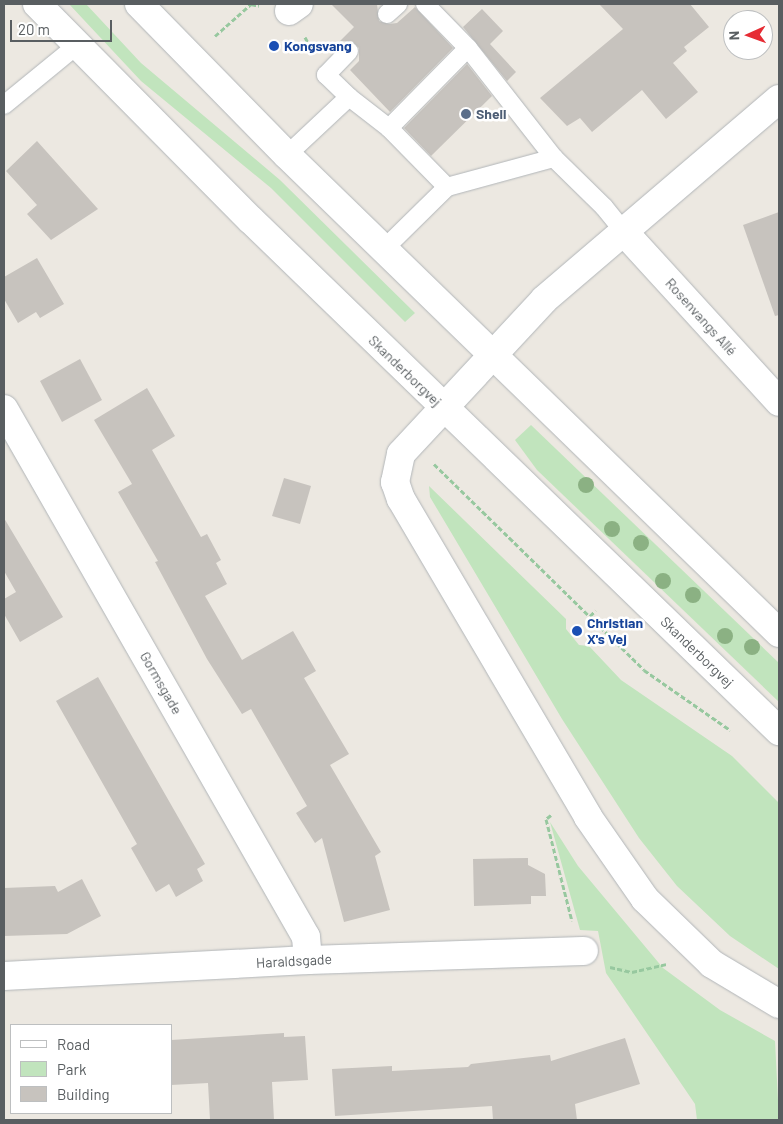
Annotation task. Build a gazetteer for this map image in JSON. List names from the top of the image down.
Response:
{
  "streets": {
    "street": [
      "Rosenvangs Allé",
      "Skanderborgvej",
      "Gormsgade",
      "Haraldsgade"
    ]
  },
  "crossings": [
    ["Gormsgade", "Haraldsgade"]
  ],
  "places": ["Kongsvang", "Shell", "Christian X's Vej"],
  "legend": ["Road", "Park", "Building"],
  "scale_bar": "20 m",
  "north": "left"
}
